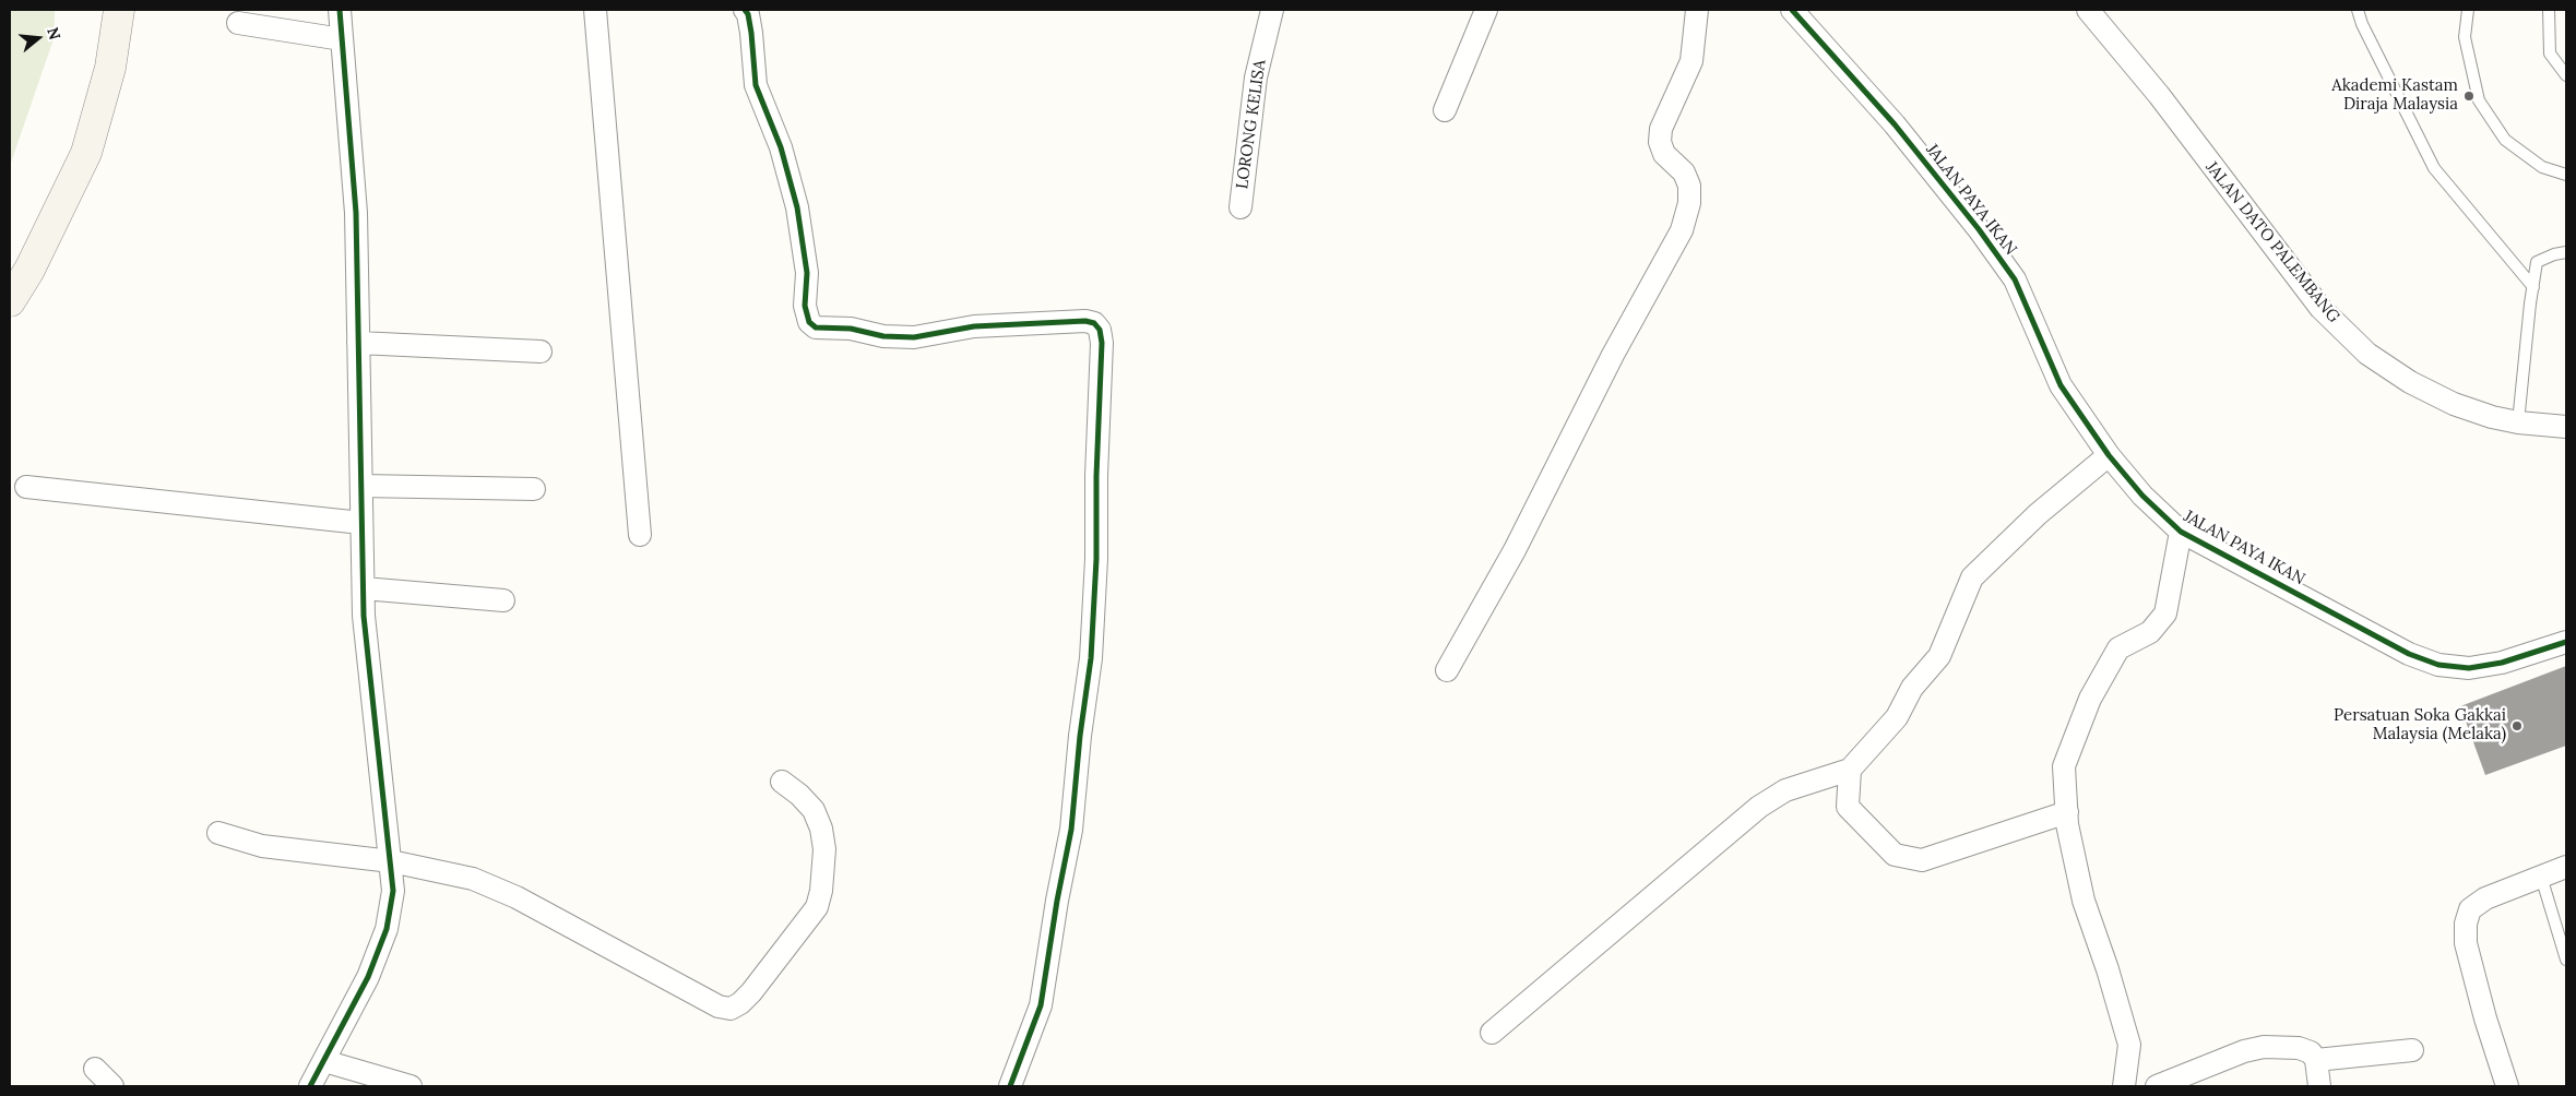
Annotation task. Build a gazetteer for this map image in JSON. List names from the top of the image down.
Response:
{
  "streets": {
    "street": ["LORONG KELISA", "JALAN PAYA IKAN", "JALAN DATO PALEMBANG"]
  },
  "places": ["Akademi Kastam Diraja Malaysia", "Persatuan Soka Gakkai Malaysia (Melaka)"],
  "north": "right"
}
